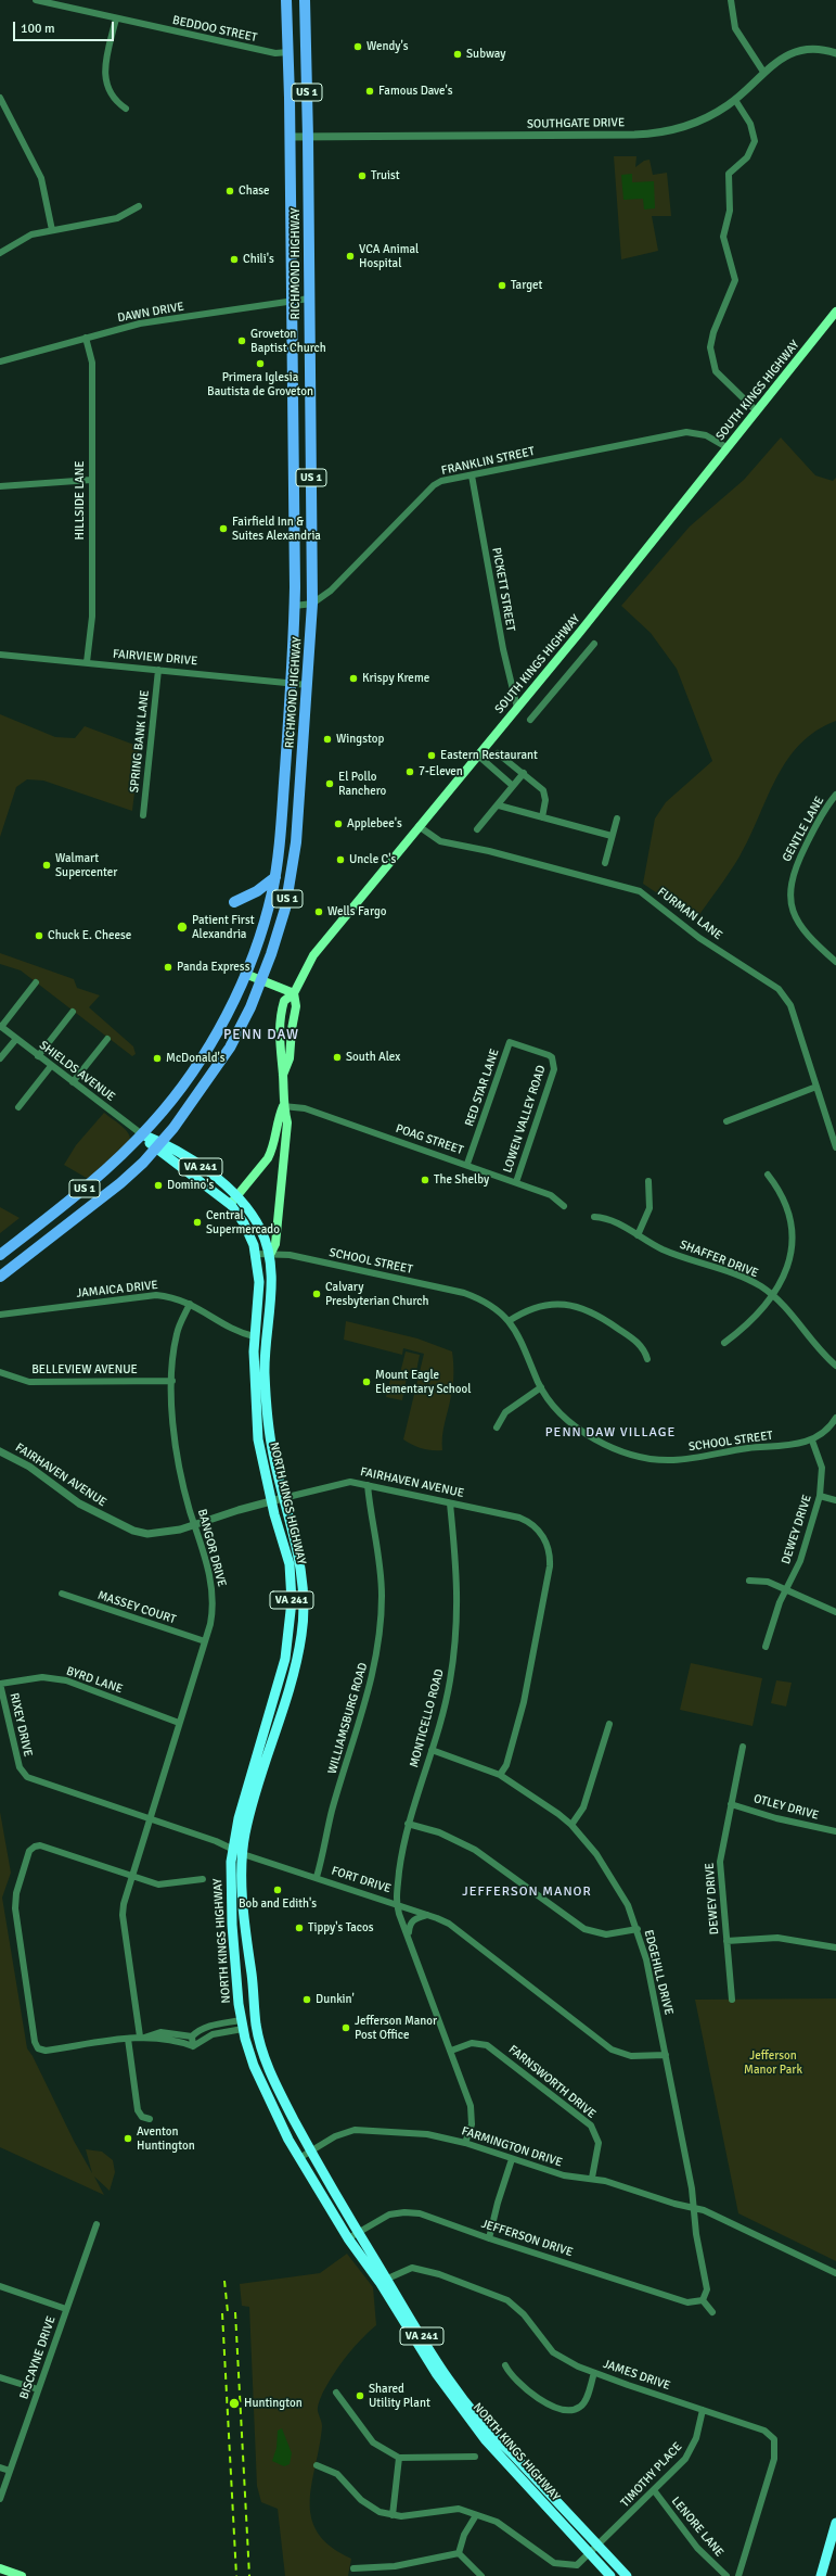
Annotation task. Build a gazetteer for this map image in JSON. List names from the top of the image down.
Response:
{
  "streets": {
    "highway": ["US 1", "RICHMOND HIGHWAY"],
    "main road": ["SOUTH KINGS HIGHWAY", "VA 241", "NORTH KINGS HIGHWAY"],
    "street": [
      "BEDDOO STREET",
      "SOUTHGATE DRIVE",
      "DAWN DRIVE",
      "FRANKLIN STREET",
      "HILLSIDE LANE",
      "PICKETT STREET",
      "FAIRVIEW DRIVE",
      "SPRING BANK LANE",
      "GENTLE LANE",
      "FURMAN LANE",
      "SHIELDS AVENUE",
      "RED STAR LANE",
      "LOWEN VALLEY ROAD",
      "POAG STREET",
      "SHAFFER DRIVE",
      "SCHOOL STREET",
      "JAMAICA DRIVE",
      "BELLEVIEW AVENUE",
      "FAIRHAVEN AVENUE",
      "DEWEY DRIVE",
      "BANGOR DRIVE",
      "MASSEY COURT",
      "BYRD LANE",
      "WILLIAMSBURG ROAD",
      "MONTICELLO ROAD",
      "RIXEY DRIVE",
      "OTLEY DRIVE",
      "FORT DRIVE",
      "EDGEHILL DRIVE",
      "FARNSWORTH DRIVE",
      "FARMINGTON DRIVE",
      "JEFFERSON DRIVE",
      "BISCAYNE DRIVE",
      "JAMES DRIVE",
      "TIMOTHY PLACE",
      "LENORE LANE"
    ]
  },
  "crossings": [
    ["BEDDOO STREET", "RICHMOND HIGHWAY"],
    ["SOUTHGATE DRIVE", "RICHMOND HIGHWAY"],
    ["RICHMOND HIGHWAY", "DAWN DRIVE"],
    ["RICHMOND HIGHWAY", "FRANKLIN STREET"],
    ["RICHMOND HIGHWAY", "FAIRVIEW DRIVE"],
    ["RICHMOND HIGHWAY", "SHIELDS AVENUE"],
    ["RICHMOND HIGHWAY", "NORTH KINGS HIGHWAY"],
    ["DAWN DRIVE", "HILLSIDE LANE"],
    ["SOUTH KINGS HIGHWAY", "FRANKLIN STREET"],
    ["SOUTH KINGS HIGHWAY", "PICKETT STREET"],
    ["SOUTH KINGS HIGHWAY", "FURMAN LANE"],
    ["SOUTH KINGS HIGHWAY", "NORTH KINGS HIGHWAY"],
    ["FRANKLIN STREET", "PICKETT STREET"],
    ["HILLSIDE LANE", "FAIRVIEW DRIVE"],
    ["FAIRVIEW DRIVE", "SPRING BANK LANE"],
    ["SHIELDS AVENUE", "NORTH KINGS HIGHWAY"],
    ["RED STAR LANE", "LOWEN VALLEY ROAD"],
    ["RED STAR LANE", "POAG STREET"],
    ["LOWEN VALLEY ROAD", "POAG STREET"],
    ["POAG STREET", "NORTH KINGS HIGHWAY"],
    ["SCHOOL STREET", "NORTH KINGS HIGHWAY"],
    ["SCHOOL STREET", "DEWEY DRIVE"],
    ["JAMAICA DRIVE", "NORTH KINGS HIGHWAY"],
    ["JAMAICA DRIVE", "BANGOR DRIVE"],
    ["BELLEVIEW AVENUE", "BANGOR DRIVE"],
    ["FAIRHAVEN AVENUE", "NORTH KINGS HIGHWAY"],
    ["FAIRHAVEN AVENUE", "BANGOR DRIVE"],
    ["FAIRHAVEN AVENUE", "WILLIAMSBURG ROAD"],
    ["FAIRHAVEN AVENUE", "MONTICELLO ROAD"],
    ["FAIRHAVEN AVENUE", "EDGEHILL DRIVE"],
    ["NORTH KINGS HIGHWAY", "FORT DRIVE"],
    ["NORTH KINGS HIGHWAY", "FARMINGTON DRIVE"],
    ["NORTH KINGS HIGHWAY", "JEFFERSON DRIVE"],
    ["NORTH KINGS HIGHWAY", "JAMES DRIVE"],
    ["NORTH KINGS HIGHWAY", "TIMOTHY PLACE"],
    ["DEWEY DRIVE", "OTLEY DRIVE"],
    ["BANGOR DRIVE", "MASSEY COURT"],
    ["BANGOR DRIVE", "BYRD LANE"],
    ["BANGOR DRIVE", "FORT DRIVE"],
    ["BYRD LANE", "RIXEY DRIVE"],
    ["WILLIAMSBURG ROAD", "FORT DRIVE"],
    ["MONTICELLO ROAD", "FORT DRIVE"],
    ["MONTICELLO ROAD", "EDGEHILL DRIVE"],
    ["RIXEY DRIVE", "FORT DRIVE"],
    ["FORT DRIVE", "EDGEHILL DRIVE"],
    ["EDGEHILL DRIVE", "FARMINGTON DRIVE"],
    ["EDGEHILL DRIVE", "JEFFERSON DRIVE"],
    ["FARNSWORTH DRIVE", "FARMINGTON DRIVE"],
    ["JAMES DRIVE", "TIMOTHY PLACE"],
    ["TIMOTHY PLACE", "LENORE LANE"]
  ],
  "districts": ["PENN DAW", "PENN DAW VILLAGE", "JEFFERSON MANOR"],
  "parks": ["Jefferson Manor Park"],
  "places": [
    "Wendy's",
    "Subway",
    "Famous Dave's",
    "Truist",
    "Chase",
    "VCA Animal Hospital",
    "Chili's",
    "Target",
    "Groveton Baptist Church",
    "Primera Iglesia Bautista de Groveton",
    "Fairfield Inn & Suites Alexandria",
    "Krispy Kreme",
    "Wingstop",
    "Eastern Restaurant",
    "7-Eleven",
    "El Pollo Ranchero",
    "Applebee's",
    "Uncle C's",
    "Walmart Supercenter",
    "Wells Fargo",
    "Patient First Alexandria",
    "Chuck E. Cheese",
    "Panda Express",
    "South Alex",
    "McDonald's",
    "The Shelby",
    "Domino's",
    "Central Supermercado",
    "Calvary Presbyterian Church",
    "Mount Eagle Elementary School",
    "Bob and Edith's",
    "Tippy's Tacos",
    "Dunkin'",
    "Jefferson Manor Post Office",
    "Aventon Huntington",
    "Shared Utility Plant",
    "Huntington"
  ],
  "scale_bar": "100 m"
}
